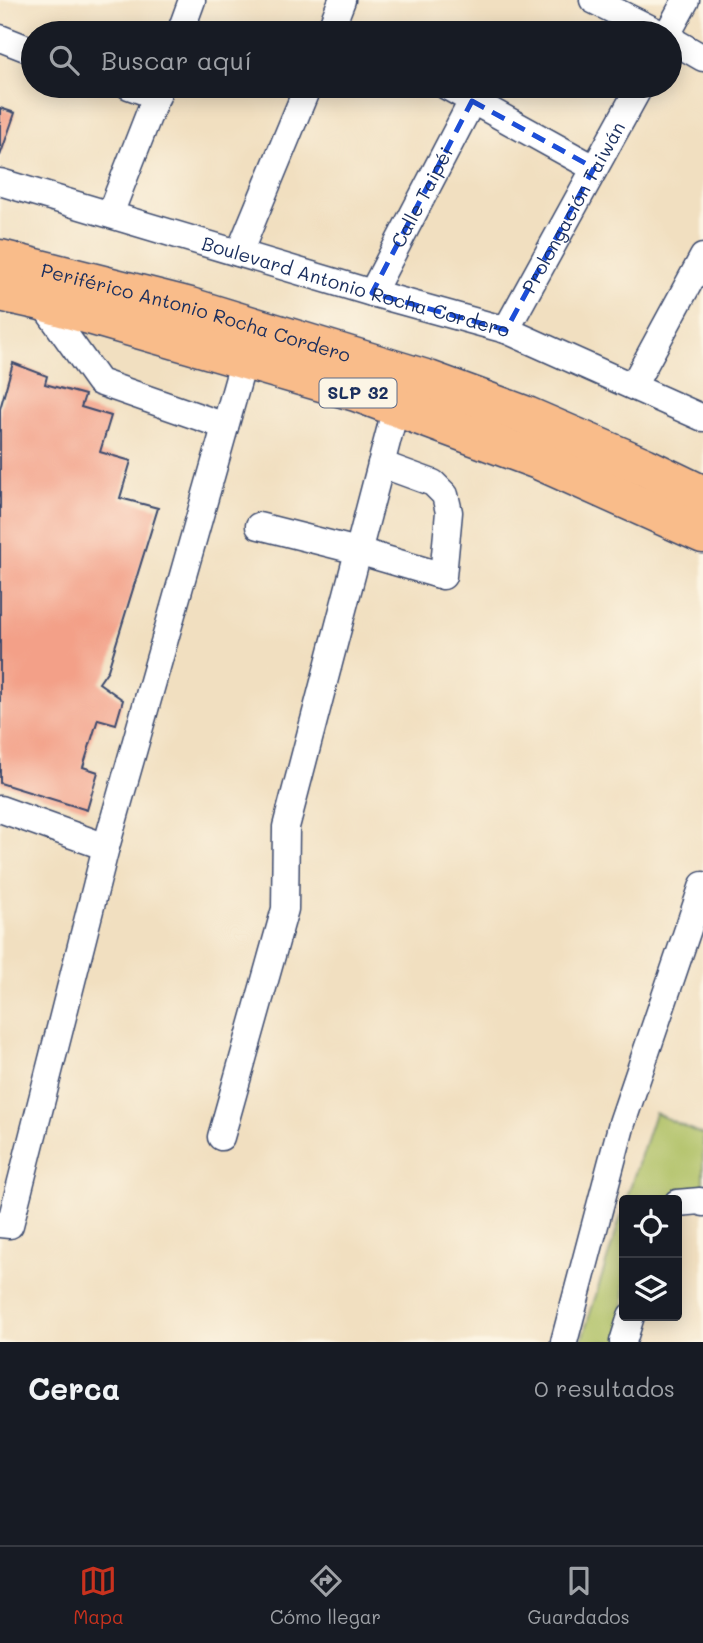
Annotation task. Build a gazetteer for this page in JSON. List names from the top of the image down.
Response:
{
  "streets": {
    "highway": ["Periférico Antonio Rocha Cordero", "SLP 32"],
    "street": ["Calle Taipéi", "Prolongación Taiwán", "Boulevard Antonio Rocha Cordero"]
  },
  "crossings": [
    ["Calle Taipéi", "Boulevard Antonio Rocha Cordero"],
    ["Prolongación Taiwán", "Boulevard Antonio Rocha Cordero"]
  ],
  "page": {
    "search": "Buscar aquí",
    "heading": ["Cerca", "0 resultados"],
    "nav": ["Mapa", "Cómo llegar", "Guardados"]
  }
}
